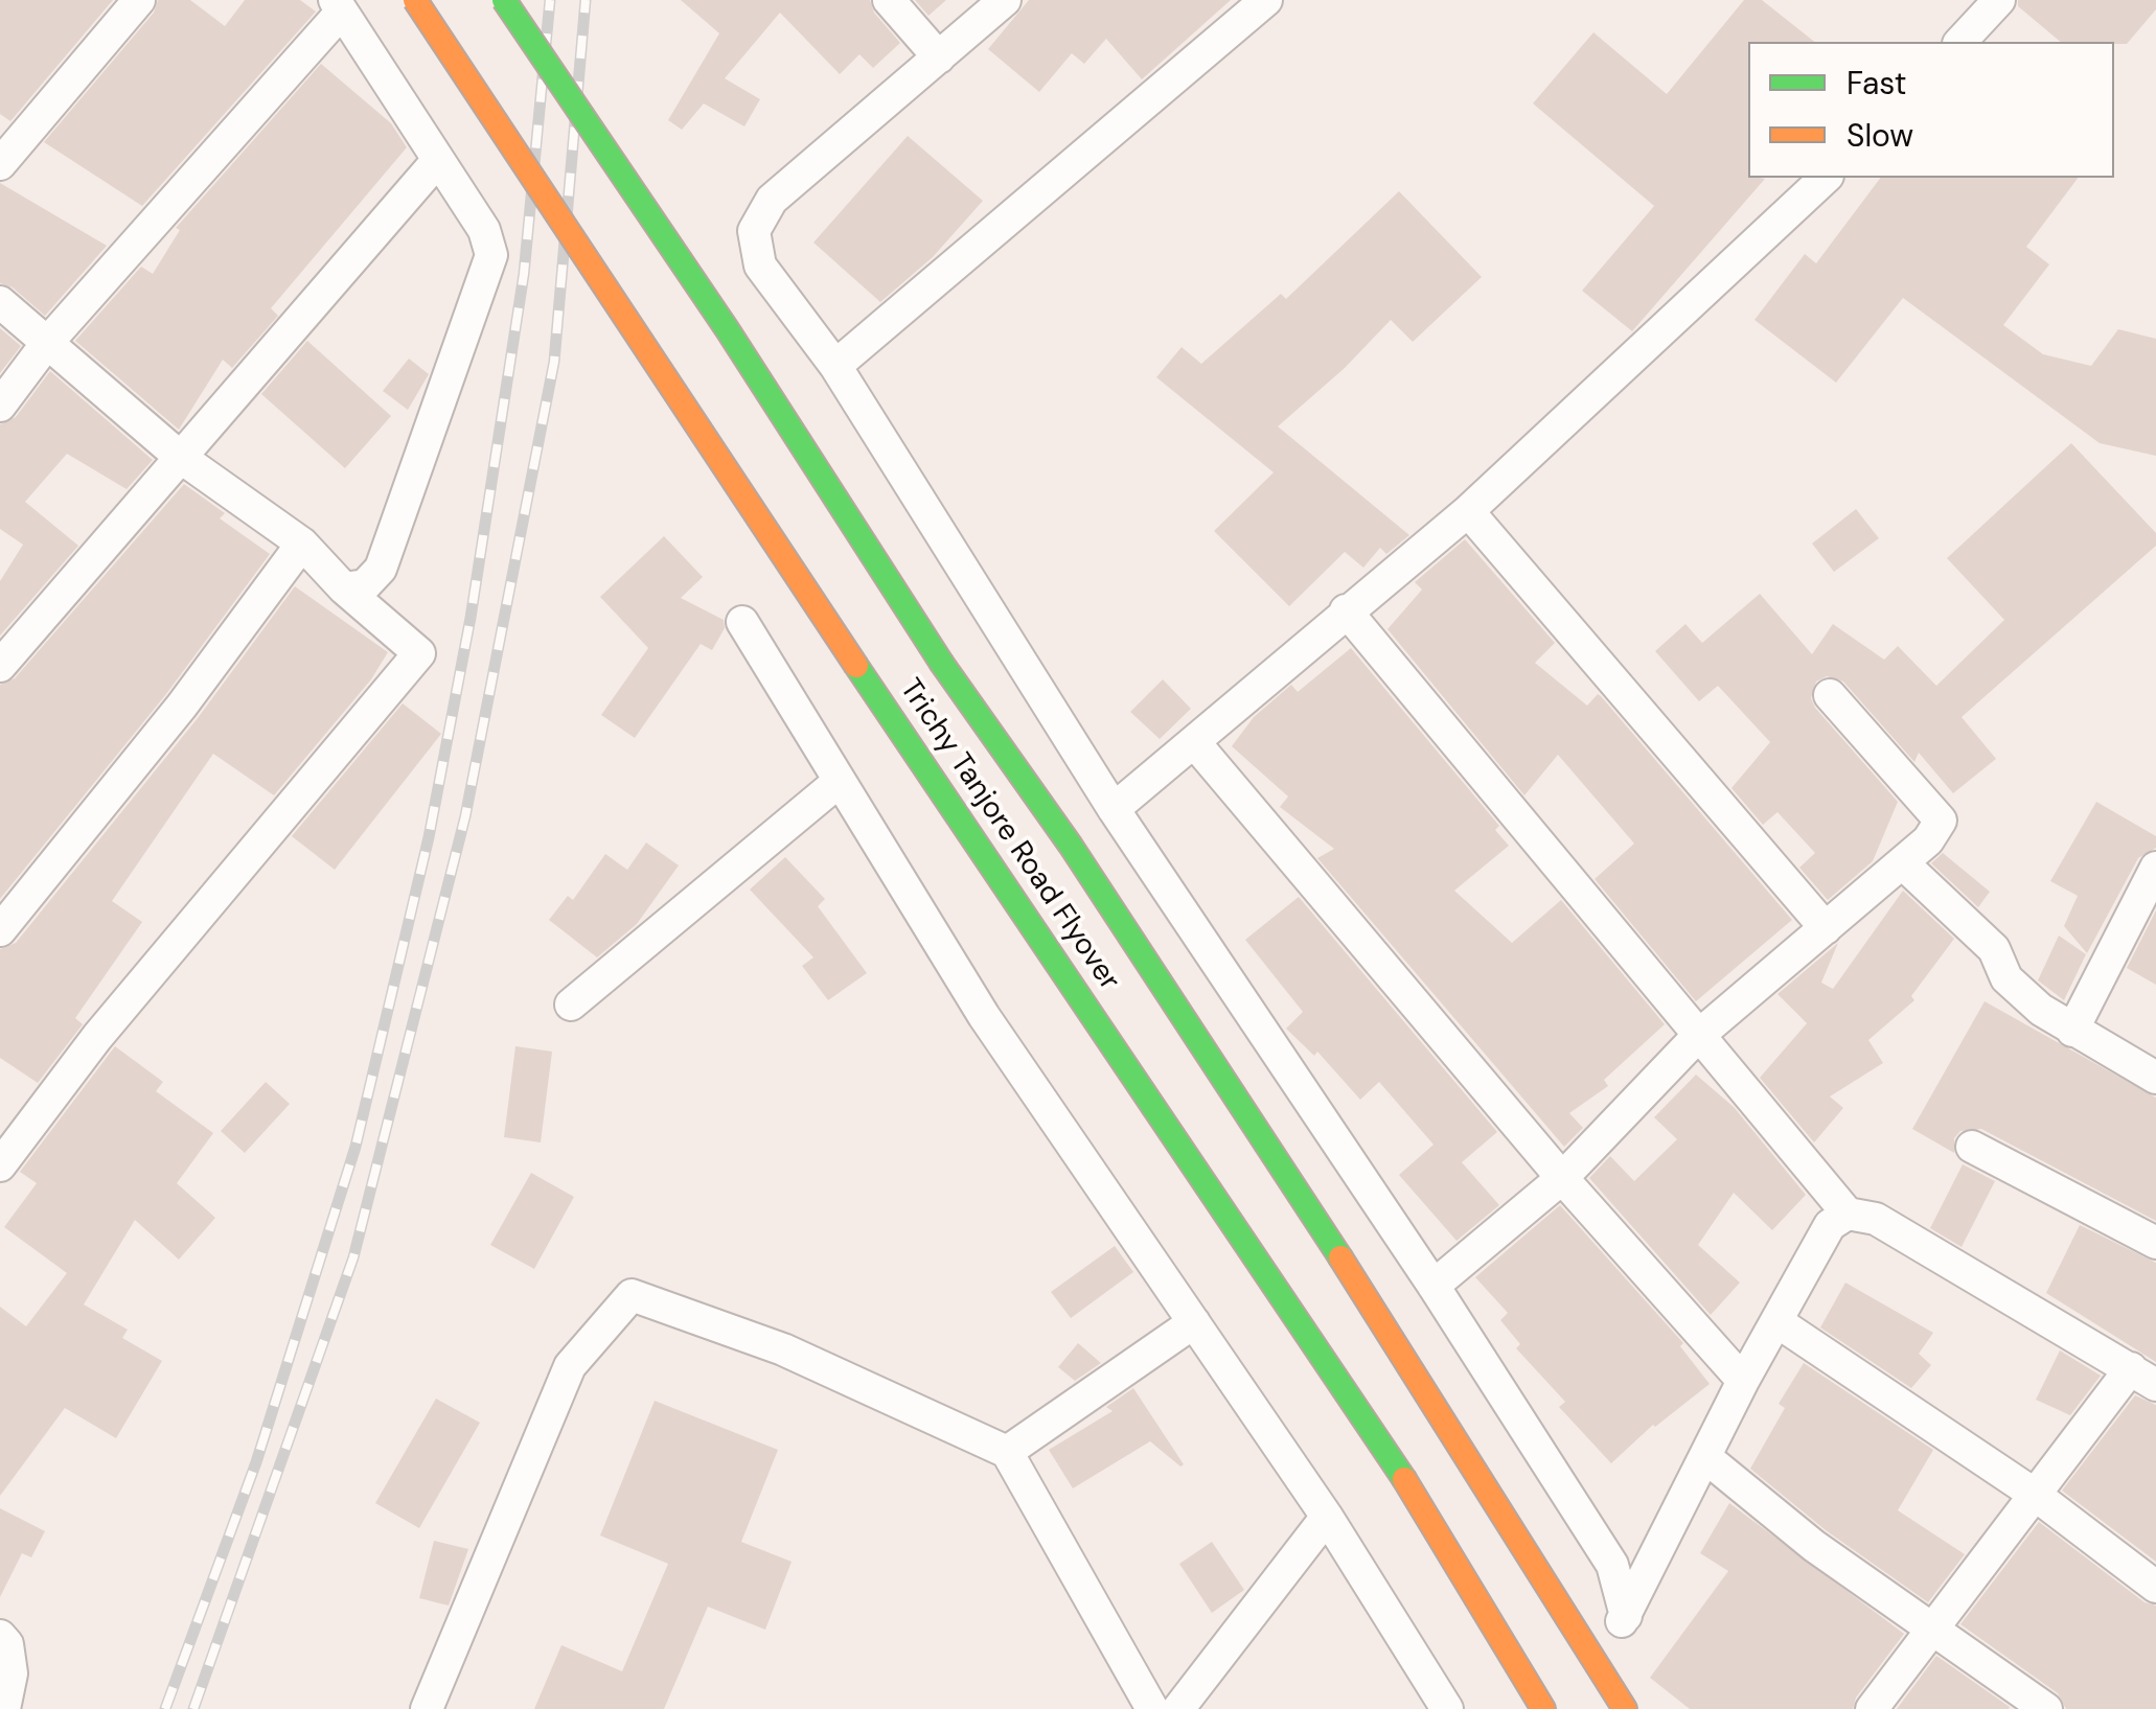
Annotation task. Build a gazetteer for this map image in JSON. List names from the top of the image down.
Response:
{
  "streets": {
    "highway": ["Trichy Tanjore Road Flyover"]
  },
  "legend": ["Fast", "Slow"]
}
